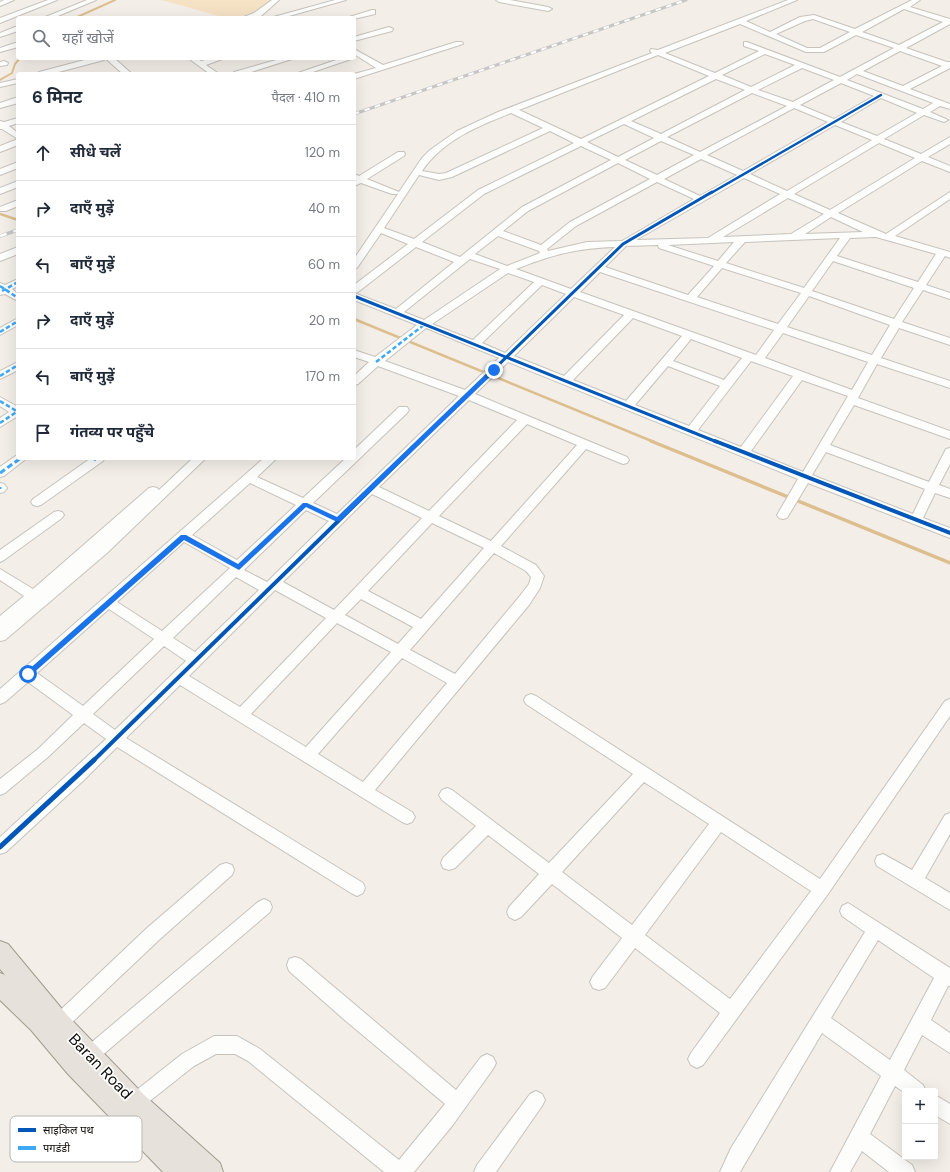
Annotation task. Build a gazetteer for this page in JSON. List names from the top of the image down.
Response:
{
  "streets": {
    "main road": ["Baran Road"]
  },
  "legend": ["साइकिल पथ", "पगडंडी"],
  "page": {
    "search": "यहाँ खोजें",
    "heading": ["6 मिनट", "पैदल · 410 m"],
    "list": [
      ["सीधे चलें", "120 m"],
      ["दाएँ मुड़ें", "40 m"],
      ["बाएँ मुड़ें", "60 m"],
      ["दाएँ मुड़ें", "20 m"],
      ["बाएँ मुड़ें", "170 m"],
      "गंतव्य पर पहुँचे"
    ],
    "map_buttons": ["+", "−"]
  }
}
